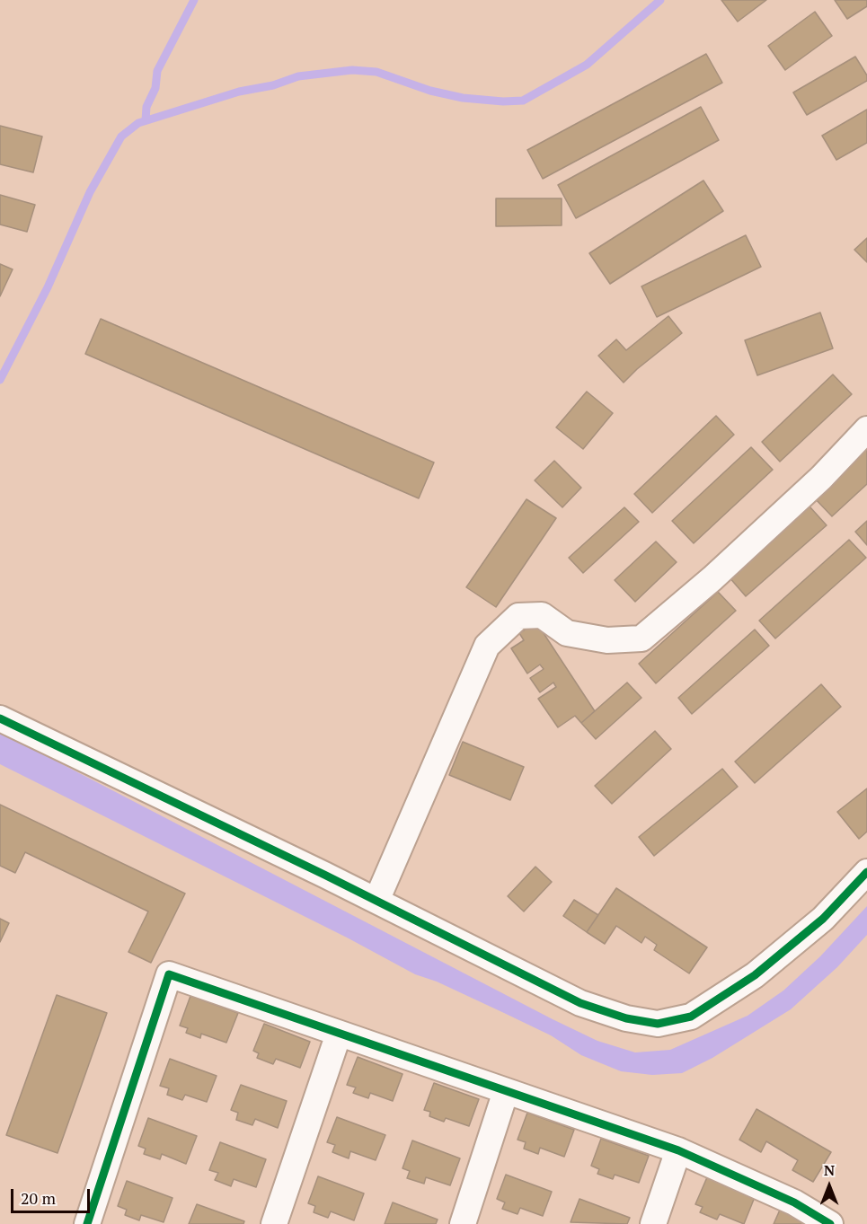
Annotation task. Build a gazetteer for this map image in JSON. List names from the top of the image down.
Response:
{
  "scale_bar": "20 m",
  "north": "top"
}
